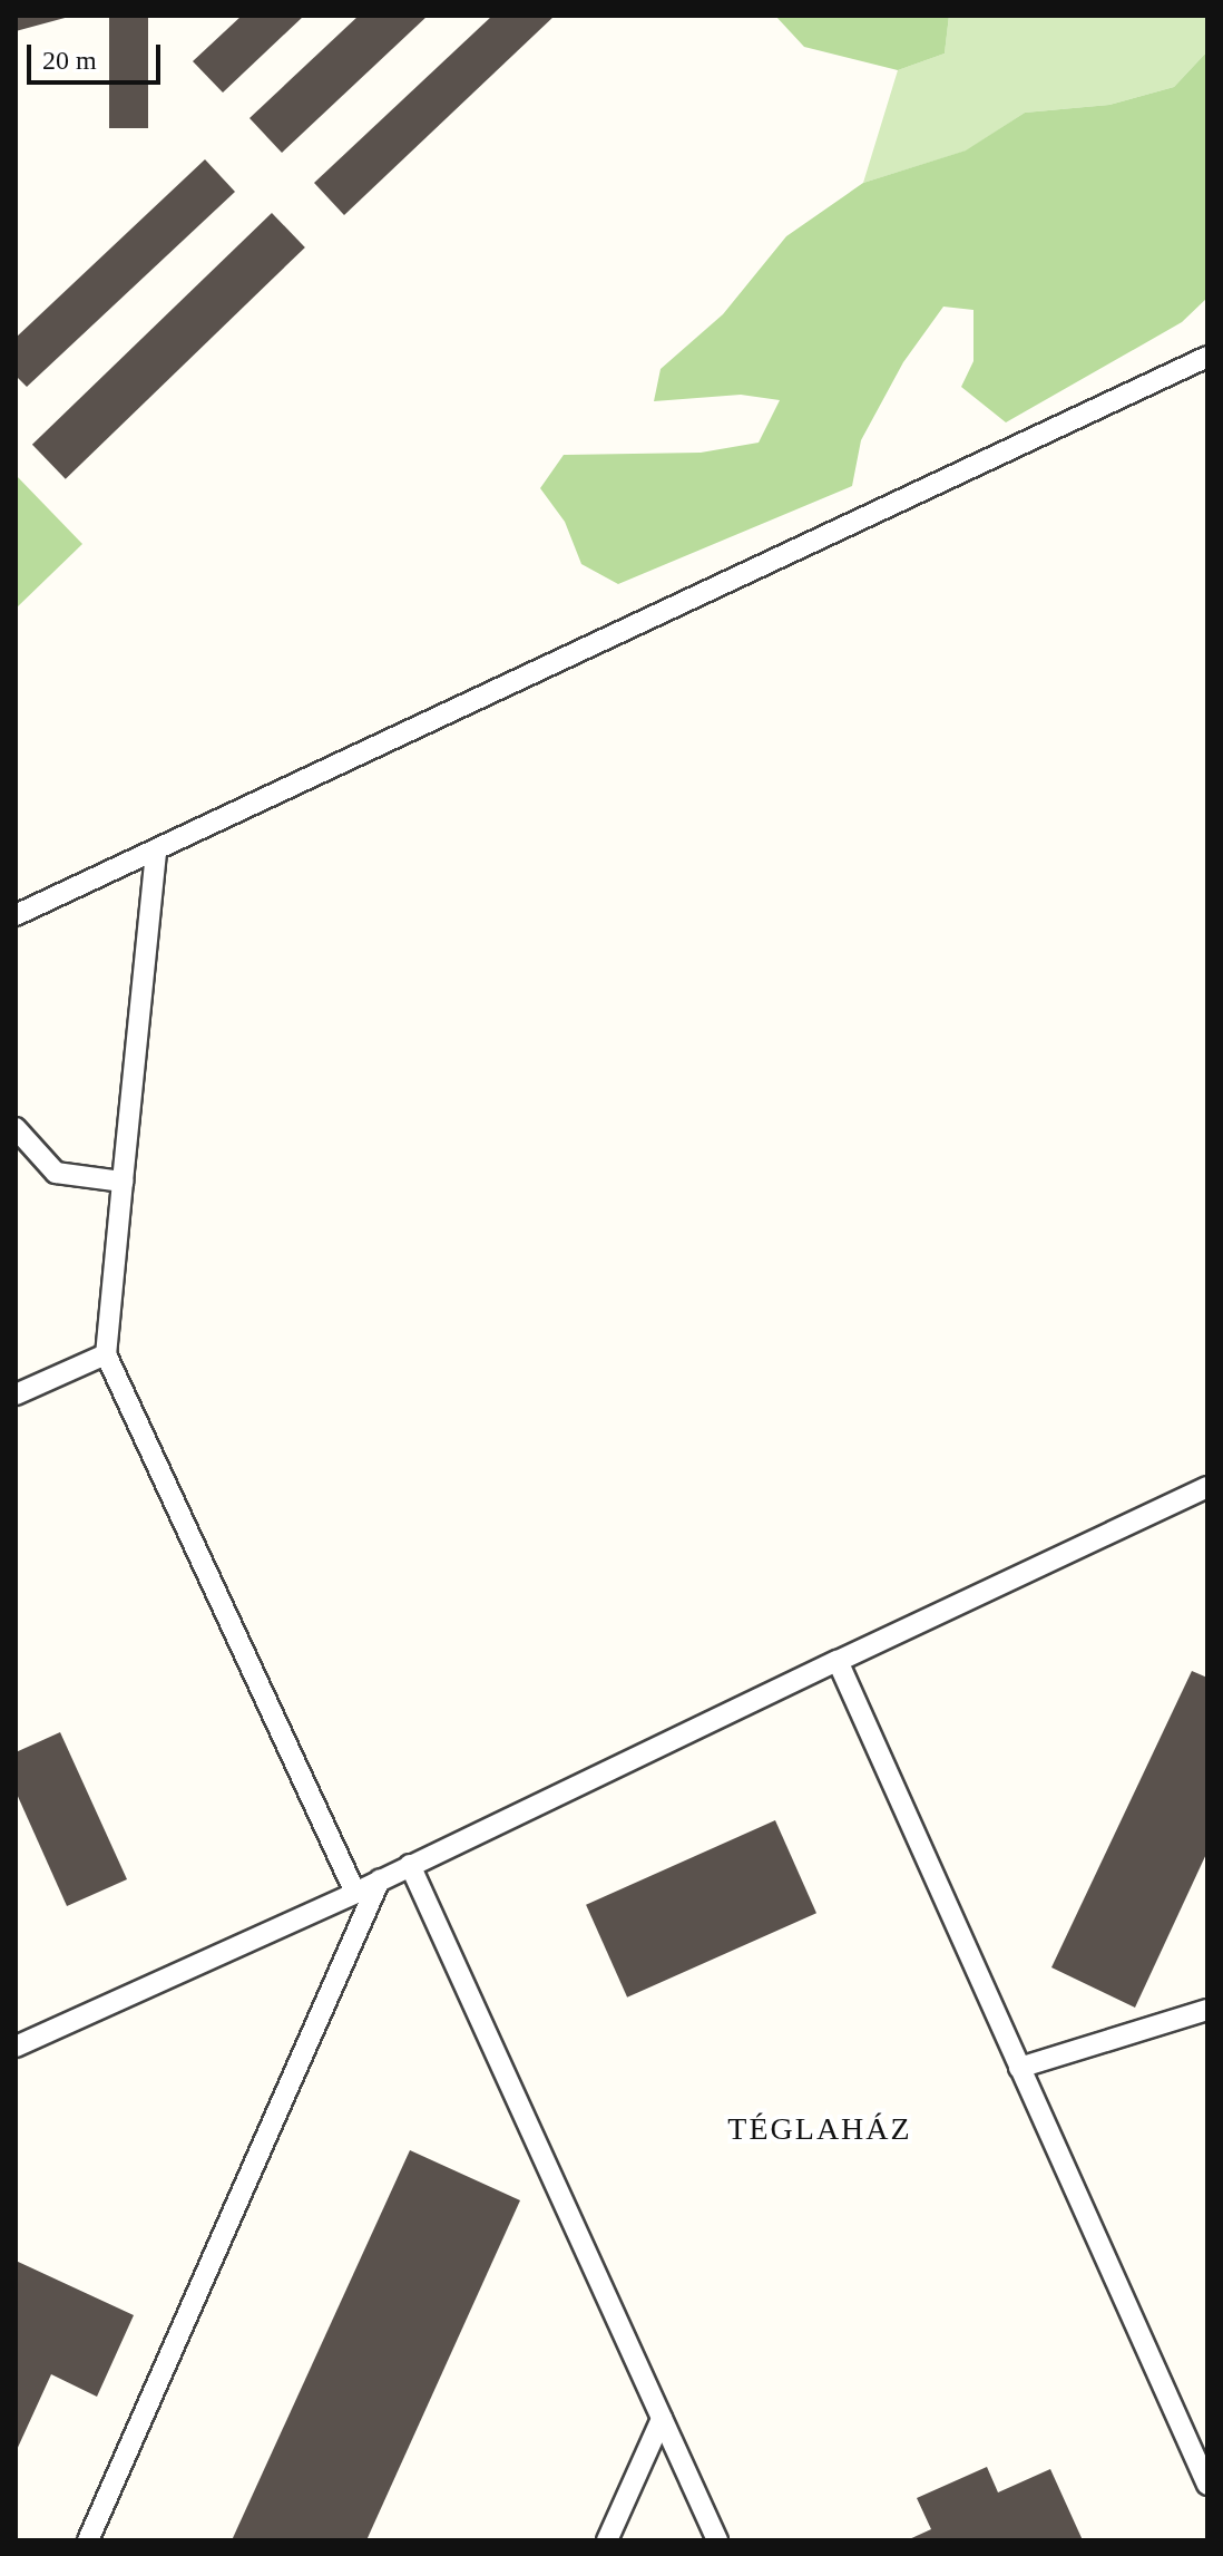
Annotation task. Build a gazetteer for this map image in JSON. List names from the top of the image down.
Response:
{
  "districts": ["TÉGLAHÁZ"],
  "scale_bar": "20 m"
}
